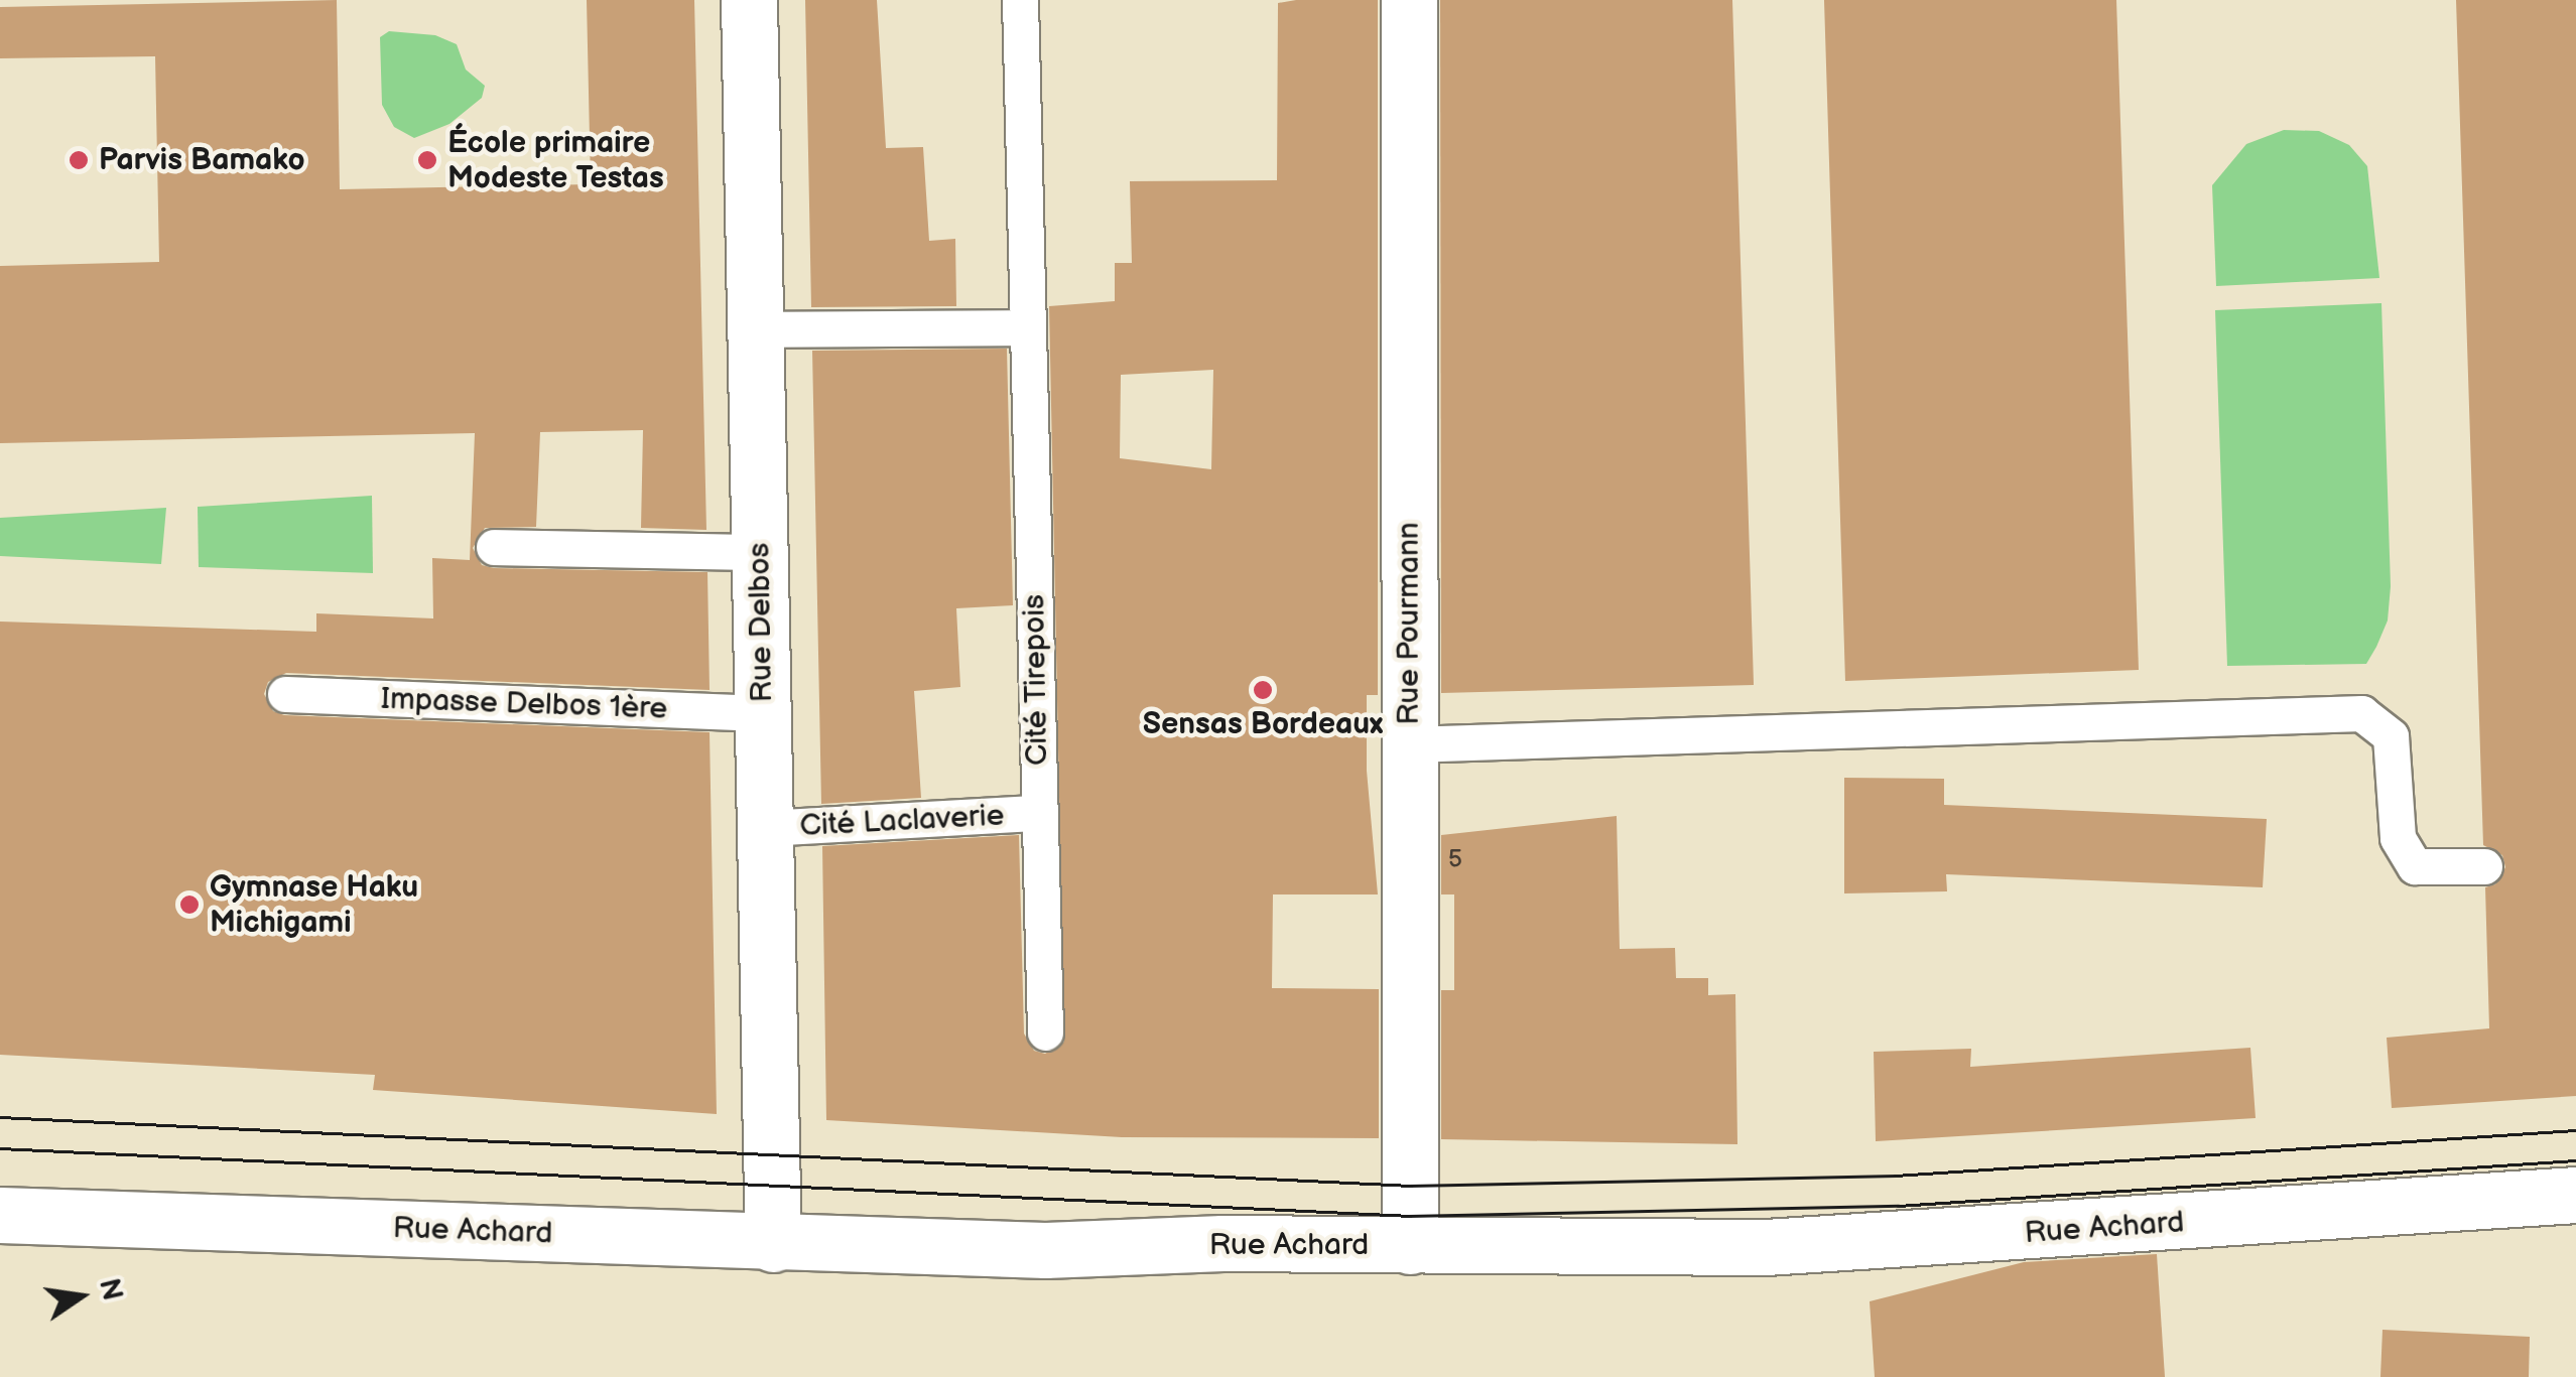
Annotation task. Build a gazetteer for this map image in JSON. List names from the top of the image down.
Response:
{
  "streets": {
    "street": ["Rue Delbos", "Rue Pourmann", "Rue Achard"],
    "lane": ["Cité Tirepois", "Impasse Delbos 1ère", "Cité Laclaverie"]
  },
  "crossings": [
    ["Rue Delbos", "Impasse Delbos 1ère"],
    ["Rue Delbos", "Cité Laclaverie"],
    ["Rue Delbos", "Rue Achard"],
    ["Rue Pourmann", "Rue Achard"],
    ["Cité Tirepois", "Cité Laclaverie"]
  ],
  "places": [
    "Parvis Bamako",
    "École primaire Modeste Testas",
    "Sensas Bordeaux",
    "Gymnase Haku Michigami"
  ],
  "house_numbers": ["5"],
  "north": "right"
}
